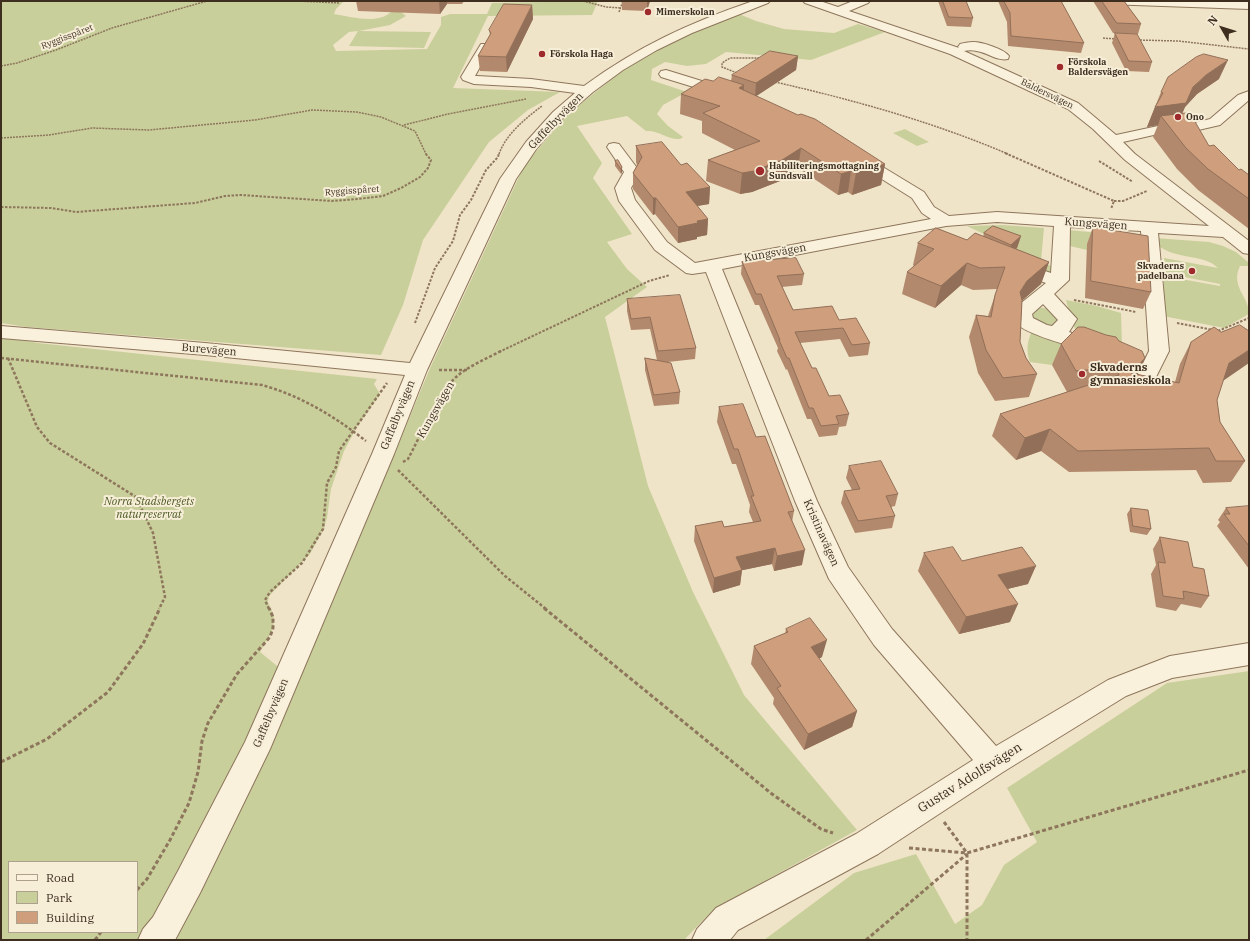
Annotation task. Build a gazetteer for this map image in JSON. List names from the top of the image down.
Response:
{
  "streets": {
    "street": [
      "Baldersvägen",
      "Gaffelbyvägen",
      "Kungsvägen",
      "Burevägen",
      "Kristinavägen",
      "Gustav Adolfsvägen"
    ],
    "path": ["Ryggisspåret"]
  },
  "crossings": [
    ["Baldersvägen", "Kungsvägen"],
    ["Gaffelbyvägen", "Kungsvägen"],
    ["Gaffelbyvägen", "Burevägen"],
    ["Kungsvägen", "Kristinavägen"],
    ["Kristinavägen", "Gustav Adolfsvägen"]
  ],
  "parks": ["Norra Stadsbergets naturreservat"],
  "places": [
    "Mimerskolan",
    "Förskola Haga",
    "Förskola Baldersvägen",
    "Ono",
    "Habiliteringsmottagning Sundsvall",
    "Skvaderns padelbana",
    "Skvaderns gymnasieskola"
  ],
  "legend": ["Road", "Park", "Building"],
  "north": "top left"
}
